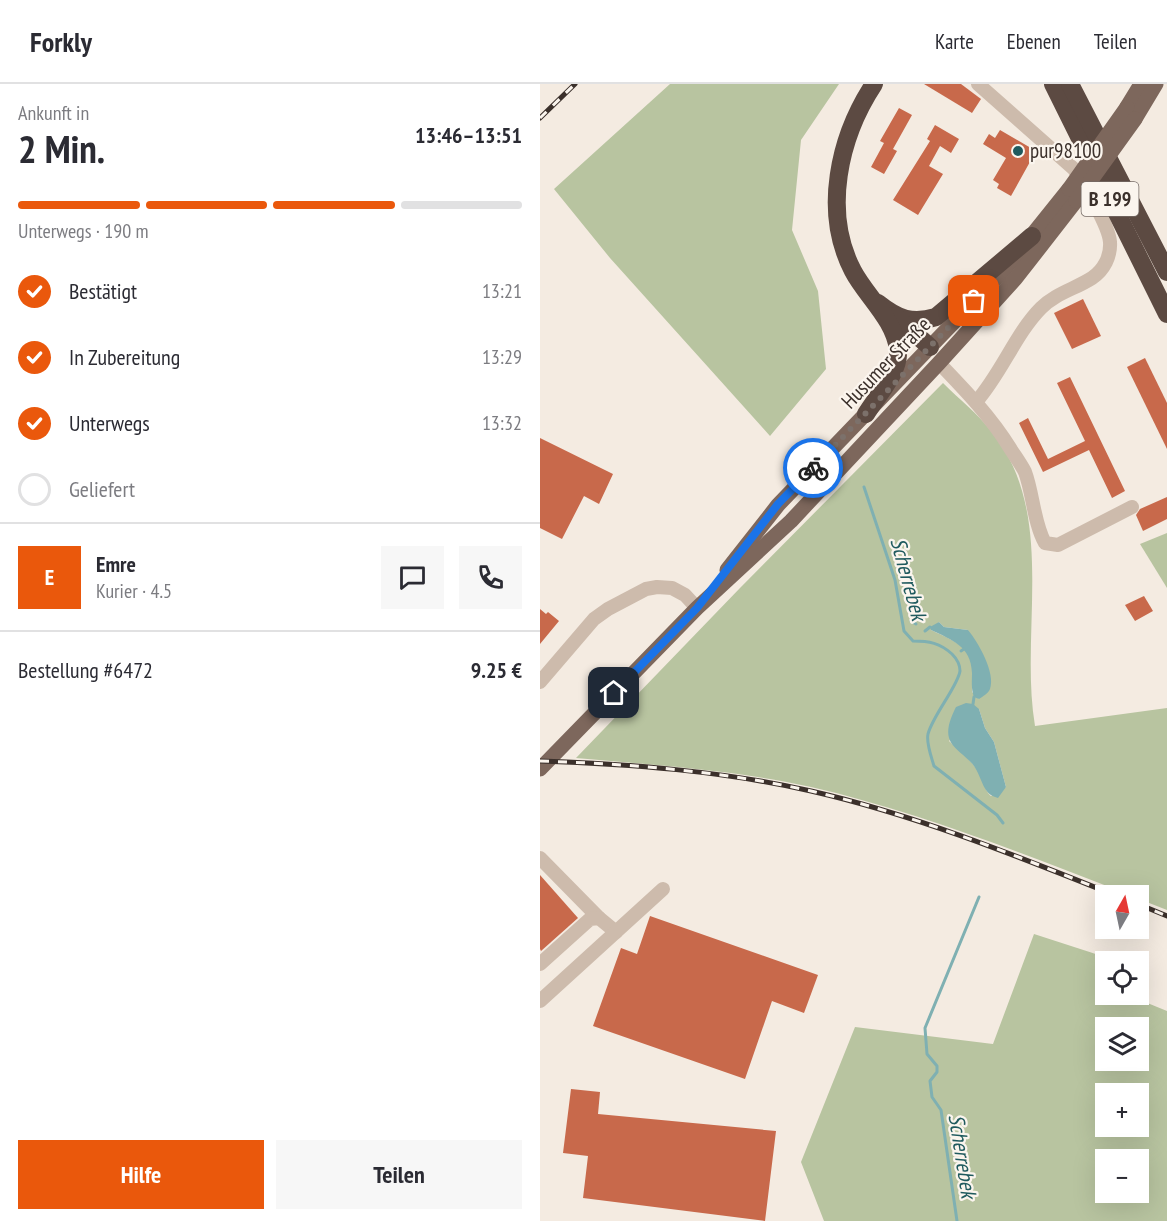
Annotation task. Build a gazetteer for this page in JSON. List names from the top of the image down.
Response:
{
  "streets": {
    "highway": ["B 199"],
    "main road": ["Husumer Straße"]
  },
  "water": ["Scherrebek"],
  "places": ["pur98100"],
  "north": "top",
  "page": {
    "header": "Forkly",
    "nav": ["Karte", "Ebenen", "Teilen"],
    "heading": ["2 Min.", "Ankunft in", "13:46–13:51"],
    "panel": [
      "Emre",
      "Kurier · 4.5",
      "Bestellung #6472",
      "9.25 €"
    ],
    "bar": "Unterwegs · 190 m",
    "list": [
      ["Bestätigt", "13:21"],
      ["In Zubereitung", "13:29"],
      ["Unterwegs", "13:32"],
      "Geliefert"
    ],
    "round": "E",
    "map_buttons": ["+", "−"],
    "buttons": ["Hilfe", "Teilen"]
  }
}
